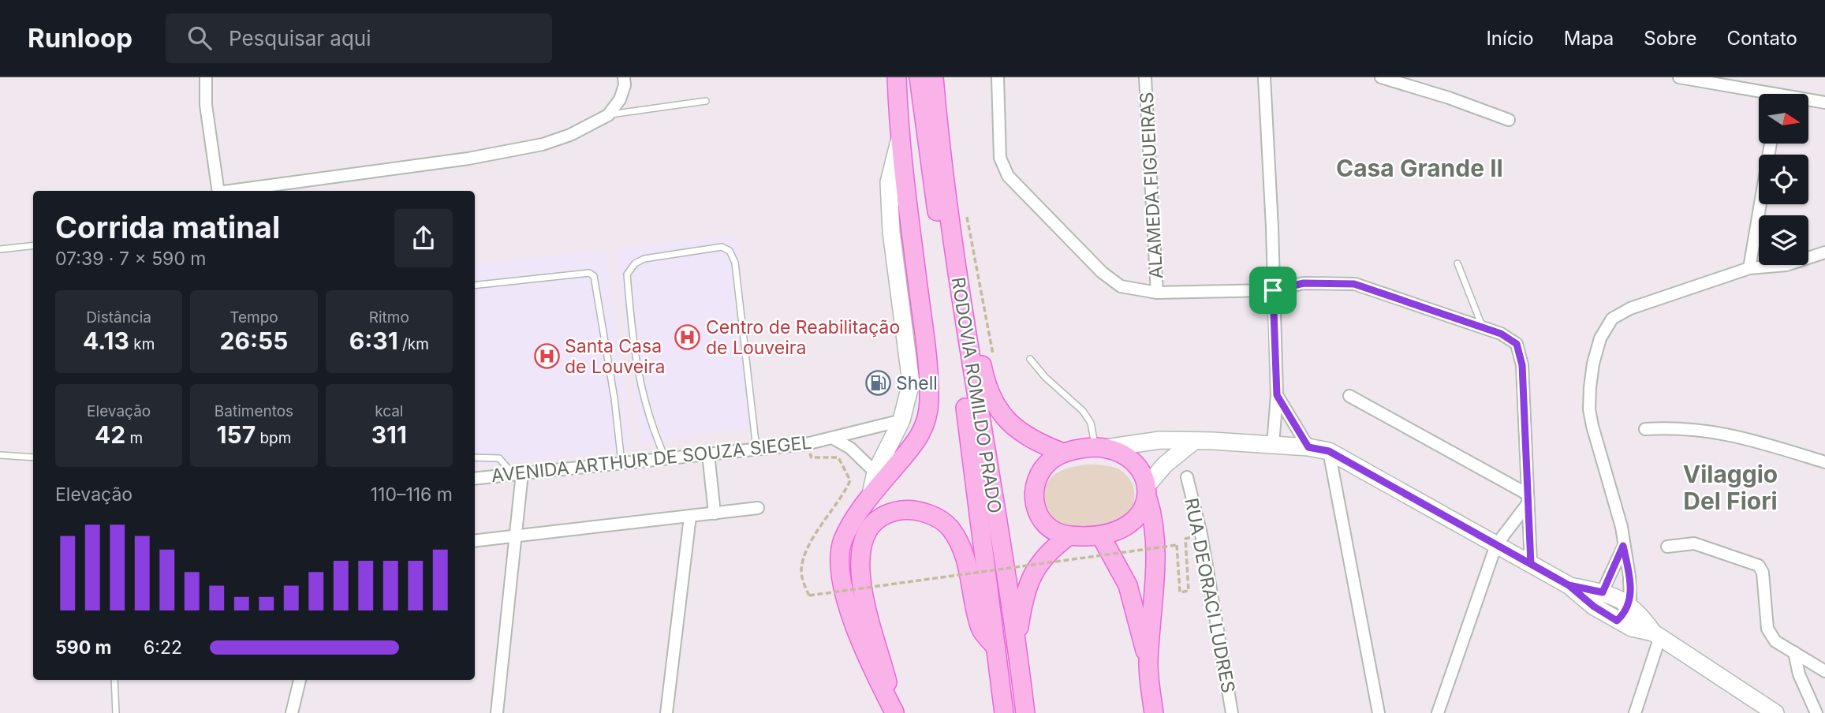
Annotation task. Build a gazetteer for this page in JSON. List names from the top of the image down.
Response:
{
  "streets": {
    "main road": ["RODOVIA ROMILDO PRADO"],
    "street": ["ALAMEDA FIGUEIRAS", "AVENIDA ARTHUR DE SOUZA SIEGEL", "RUA DEORACI LUDRES"]
  },
  "districts": ["Casa Grande II", "Vilaggio Del Fiori"],
  "places": {
    "hospital": ["Centro de Reabilitação de Louveira", "Santa Casa de Louveira"],
    "fuel station": ["Shell"]
  },
  "north": "right",
  "page": {
    "header": "Runloop",
    "search": "Pesquisar aqui",
    "nav": [
      "Início",
      "Mapa",
      "Sobre",
      "Contato"
    ],
    "heading": ["Corrida matinal", "07:39 · 7 × 590 m"],
    "stats": [
      ["Distância", "4.13 km"],
      ["Tempo", "26:55"],
      ["Ritmo", "6:31 /km"],
      ["Elevação", "42 m"],
      ["Batimentos", "157 bpm"],
      ["kcal", "311"]
    ],
    "chart": ["Elevação", "110–116 m"],
    "list": [
      {
        "name": "590 m",
        "note": "6:22"
      }
    ]
  }
}
